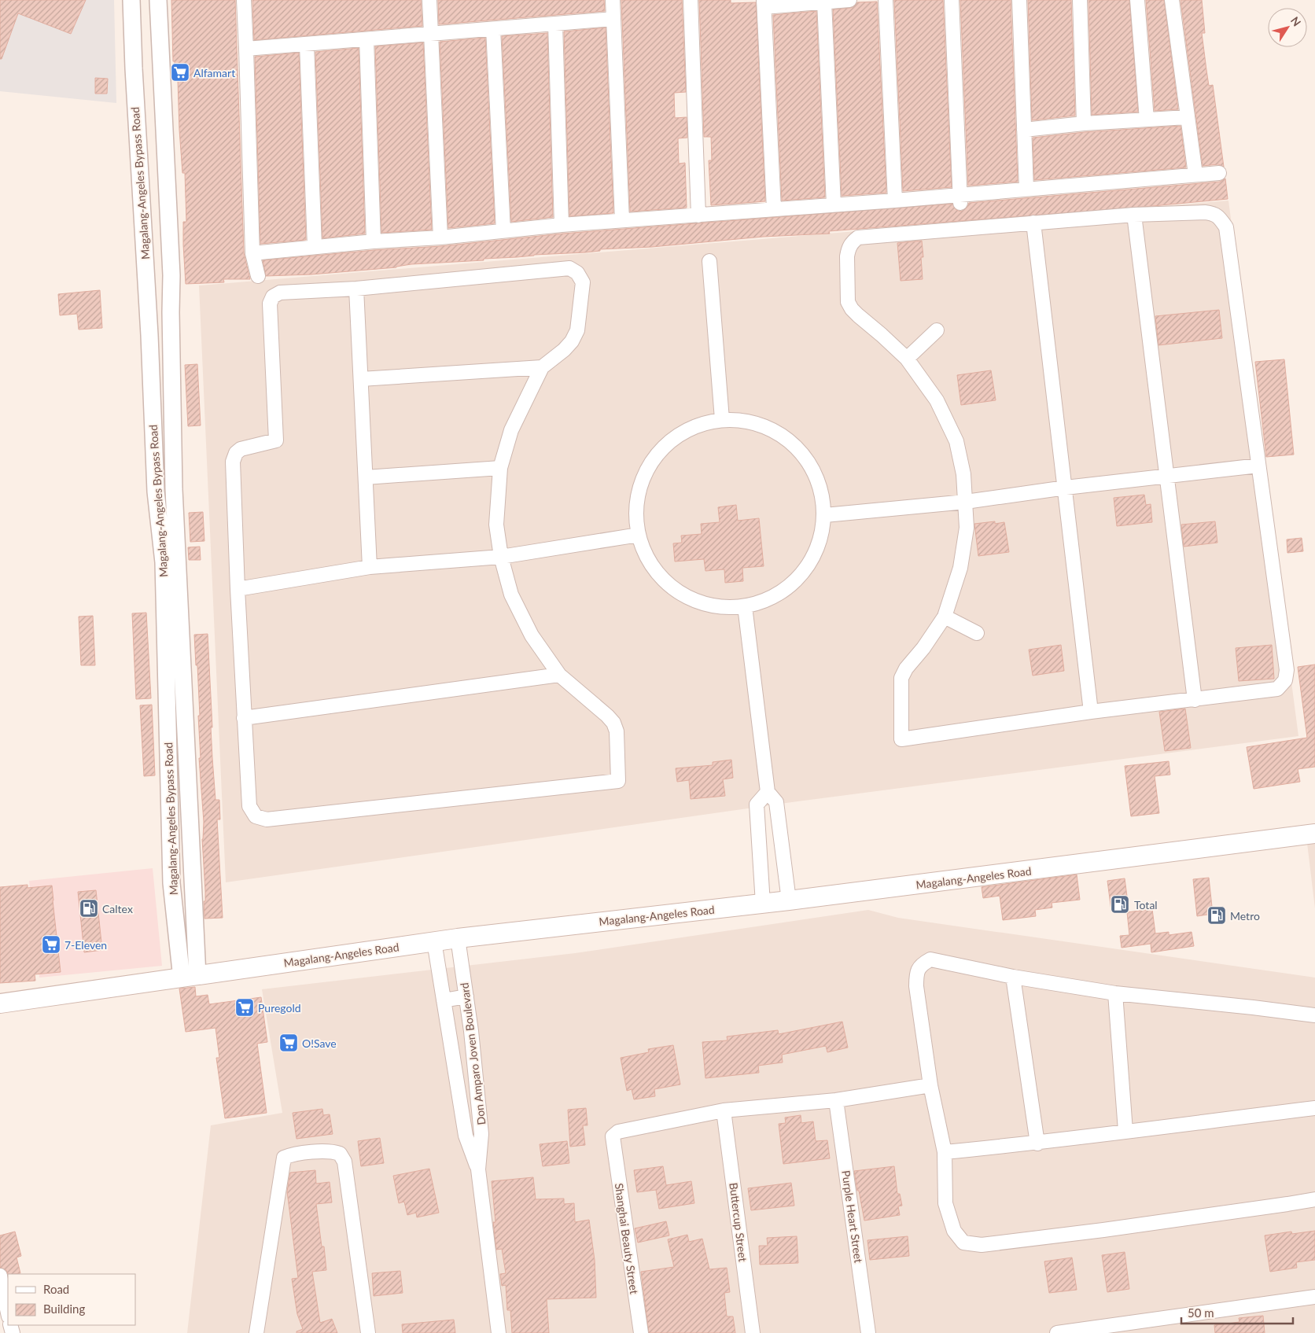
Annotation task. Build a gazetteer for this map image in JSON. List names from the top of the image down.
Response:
{
  "streets": {
    "main road": ["Magalang-Angeles Road"],
    "street": [
      "Magalang-Angeles Bypass Road",
      "Don Amparo Joven Boulevard",
      "Purple Heart Street",
      "Buttercup Street",
      "Shanghai Beauty Street"
    ]
  },
  "crossings": [
    ["Magalang-Angeles Bypass Road", "Magalang-Angeles Road"],
    ["Magalang-Angeles Road", "Don Amparo Joven Boulevard"],
    ["Buttercup Street", "Shanghai Beauty Street"]
  ],
  "places": {
    "supermarket": [
      "Alfamart",
      "7-Eleven",
      "Puregold",
      "O!Save"
    ],
    "fuel station": ["Total", "Caltex", "Metro"]
  },
  "legend": ["Road", "Building"],
  "scale_bar": "50 m",
  "north": "top right"
}
